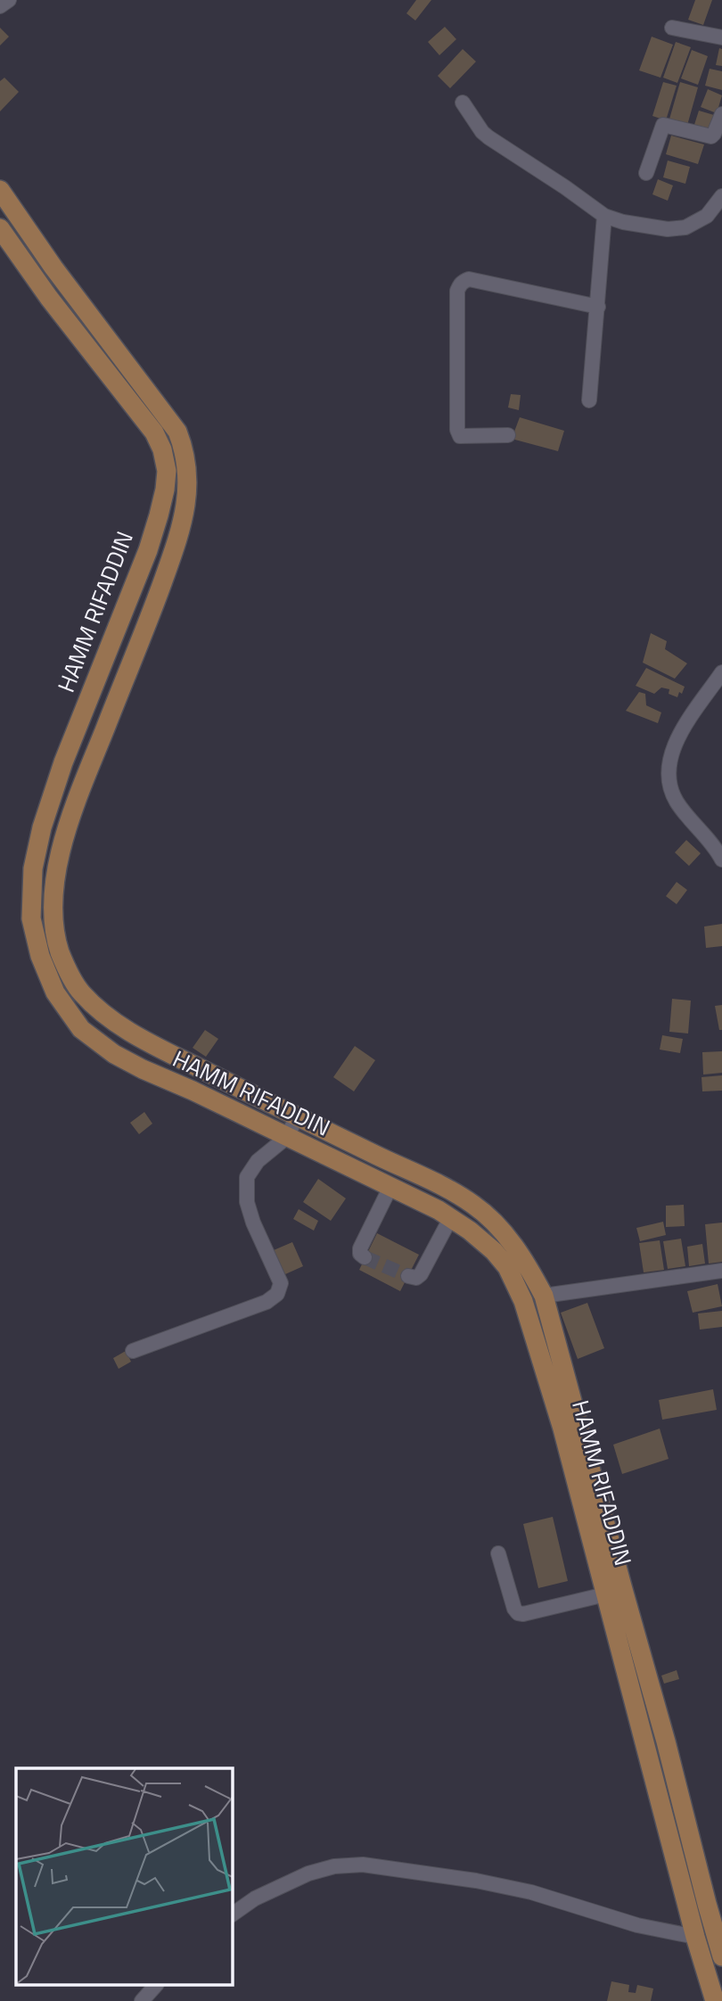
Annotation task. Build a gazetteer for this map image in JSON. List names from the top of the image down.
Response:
{
  "streets": {
    "main road": ["HAMM RIFADDIN"]
  }
}
